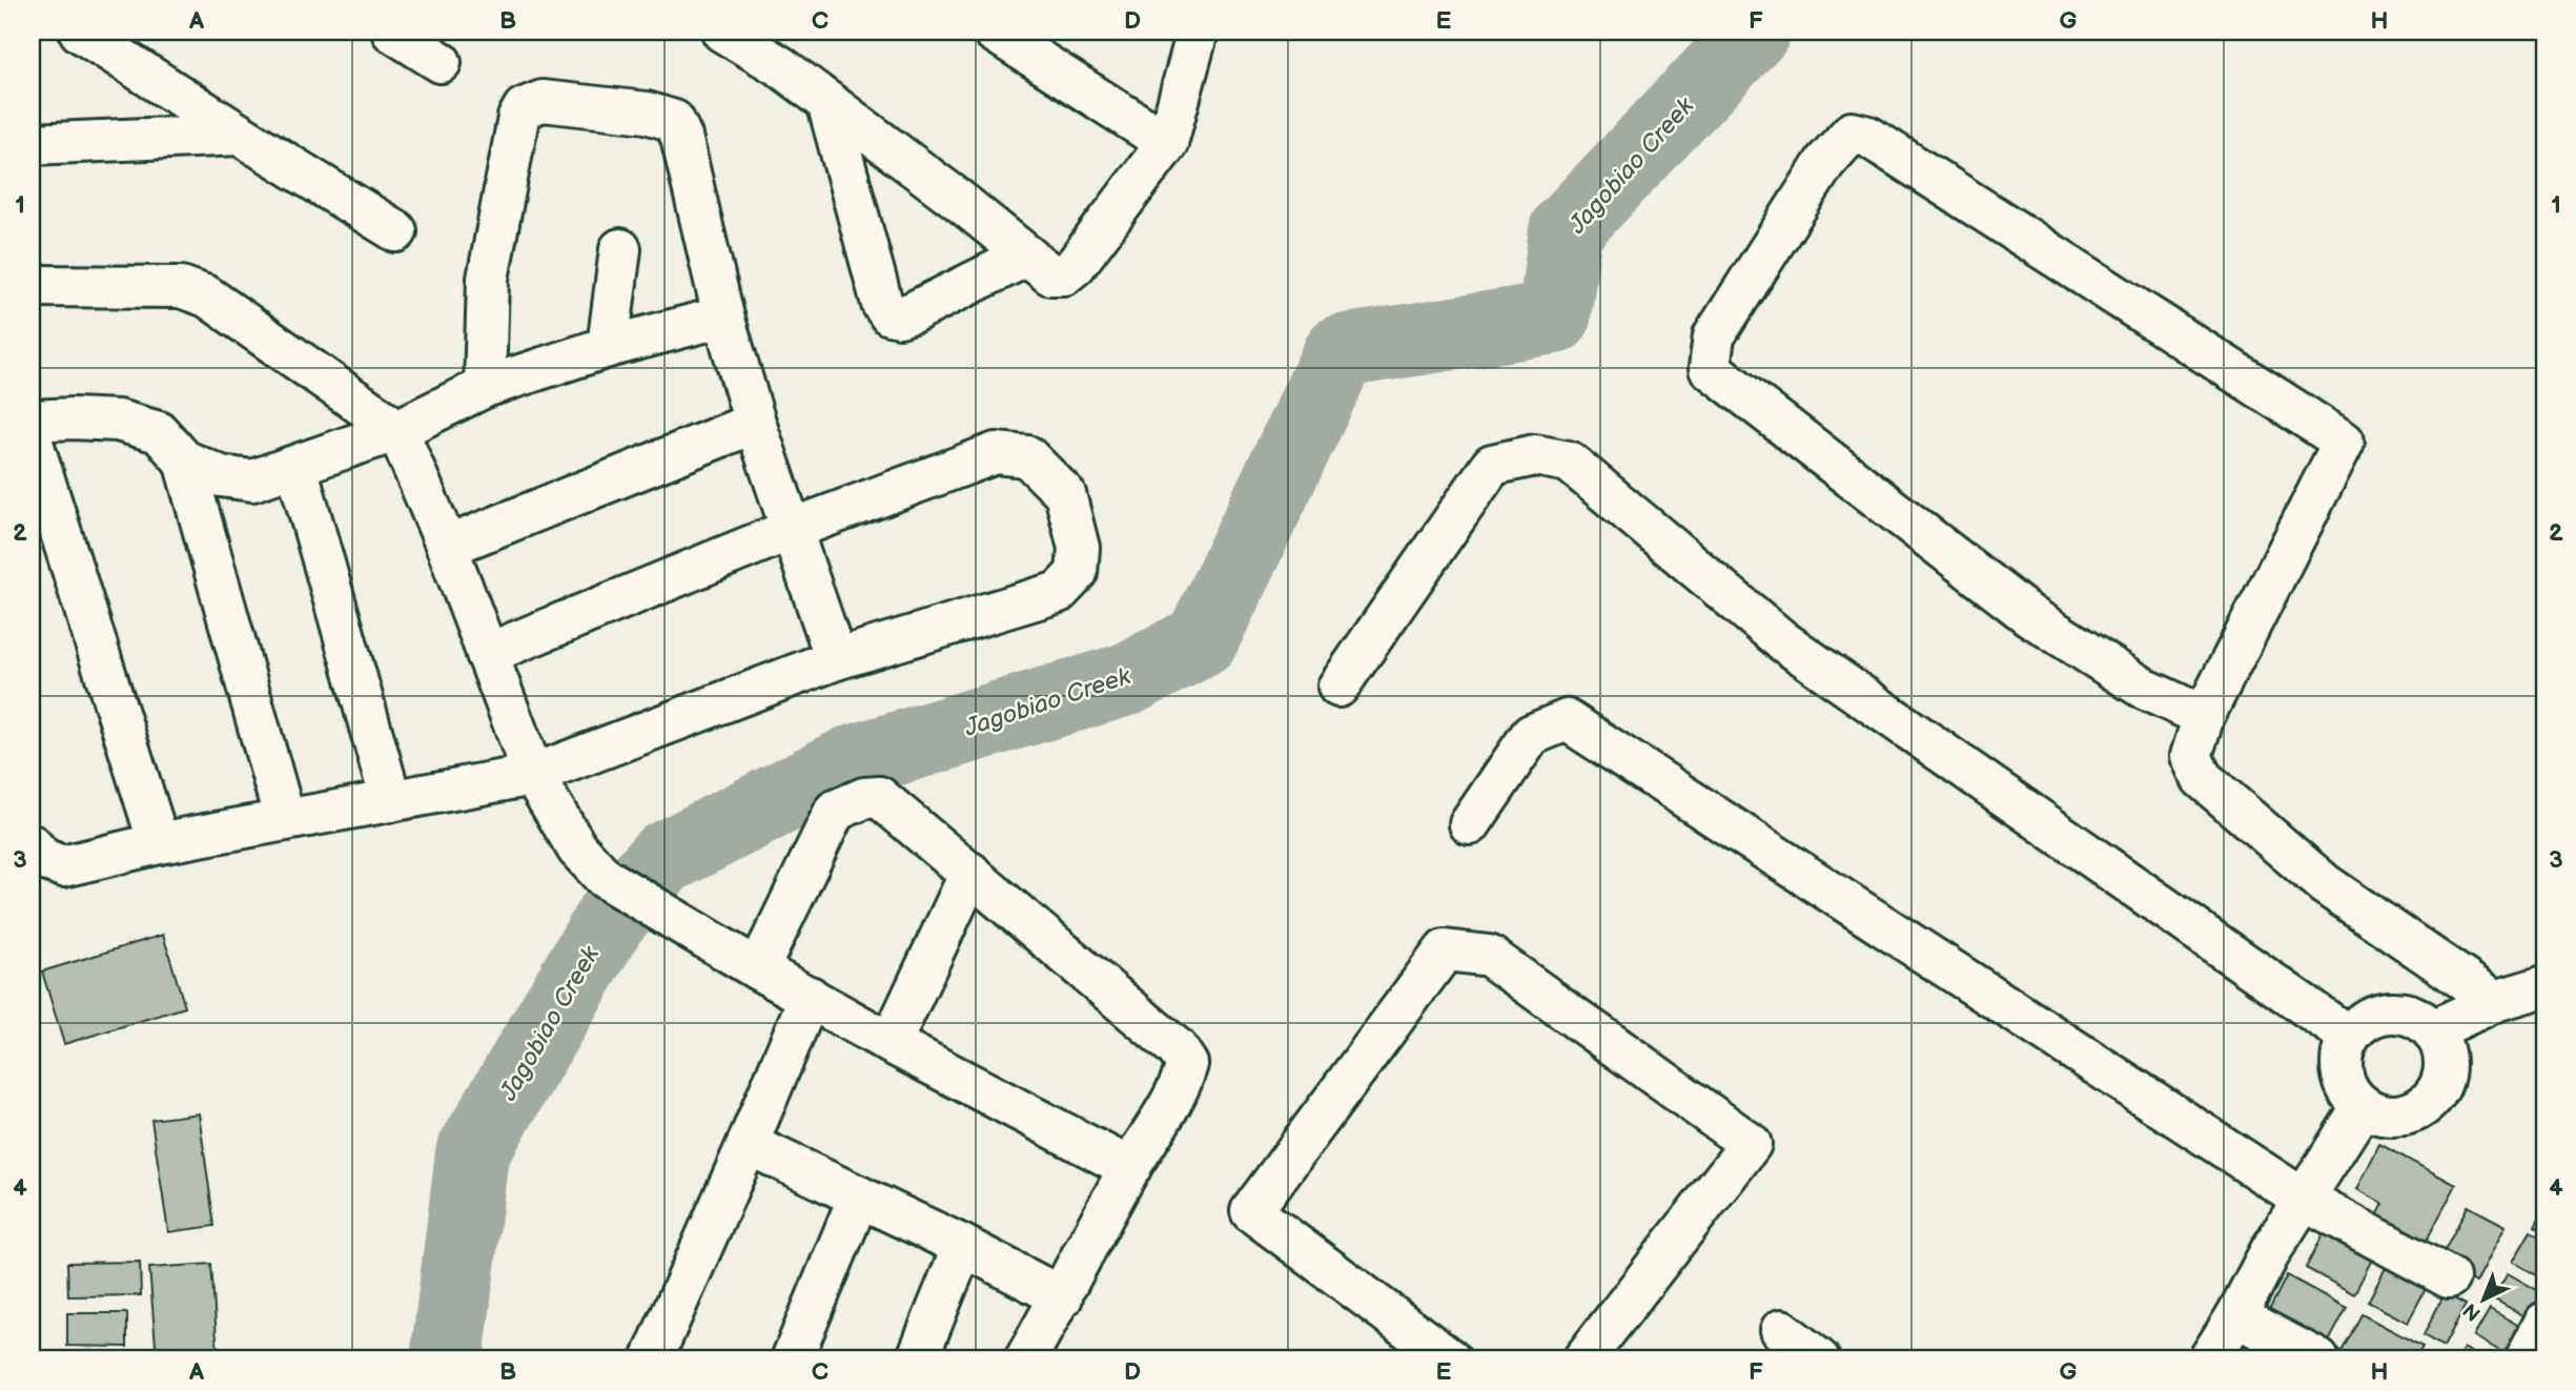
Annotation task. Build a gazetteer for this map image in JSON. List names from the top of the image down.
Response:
{
  "water": ["Jagobiao Creek"],
  "north": "bottom left",
  "grid": {
    "columns": [
      "A",
      "B",
      "C",
      "D",
      "E",
      "F",
      "G",
      "H"
    ],
    "rows": [
      "1",
      "2",
      "3",
      "4"
    ]
  }
}
